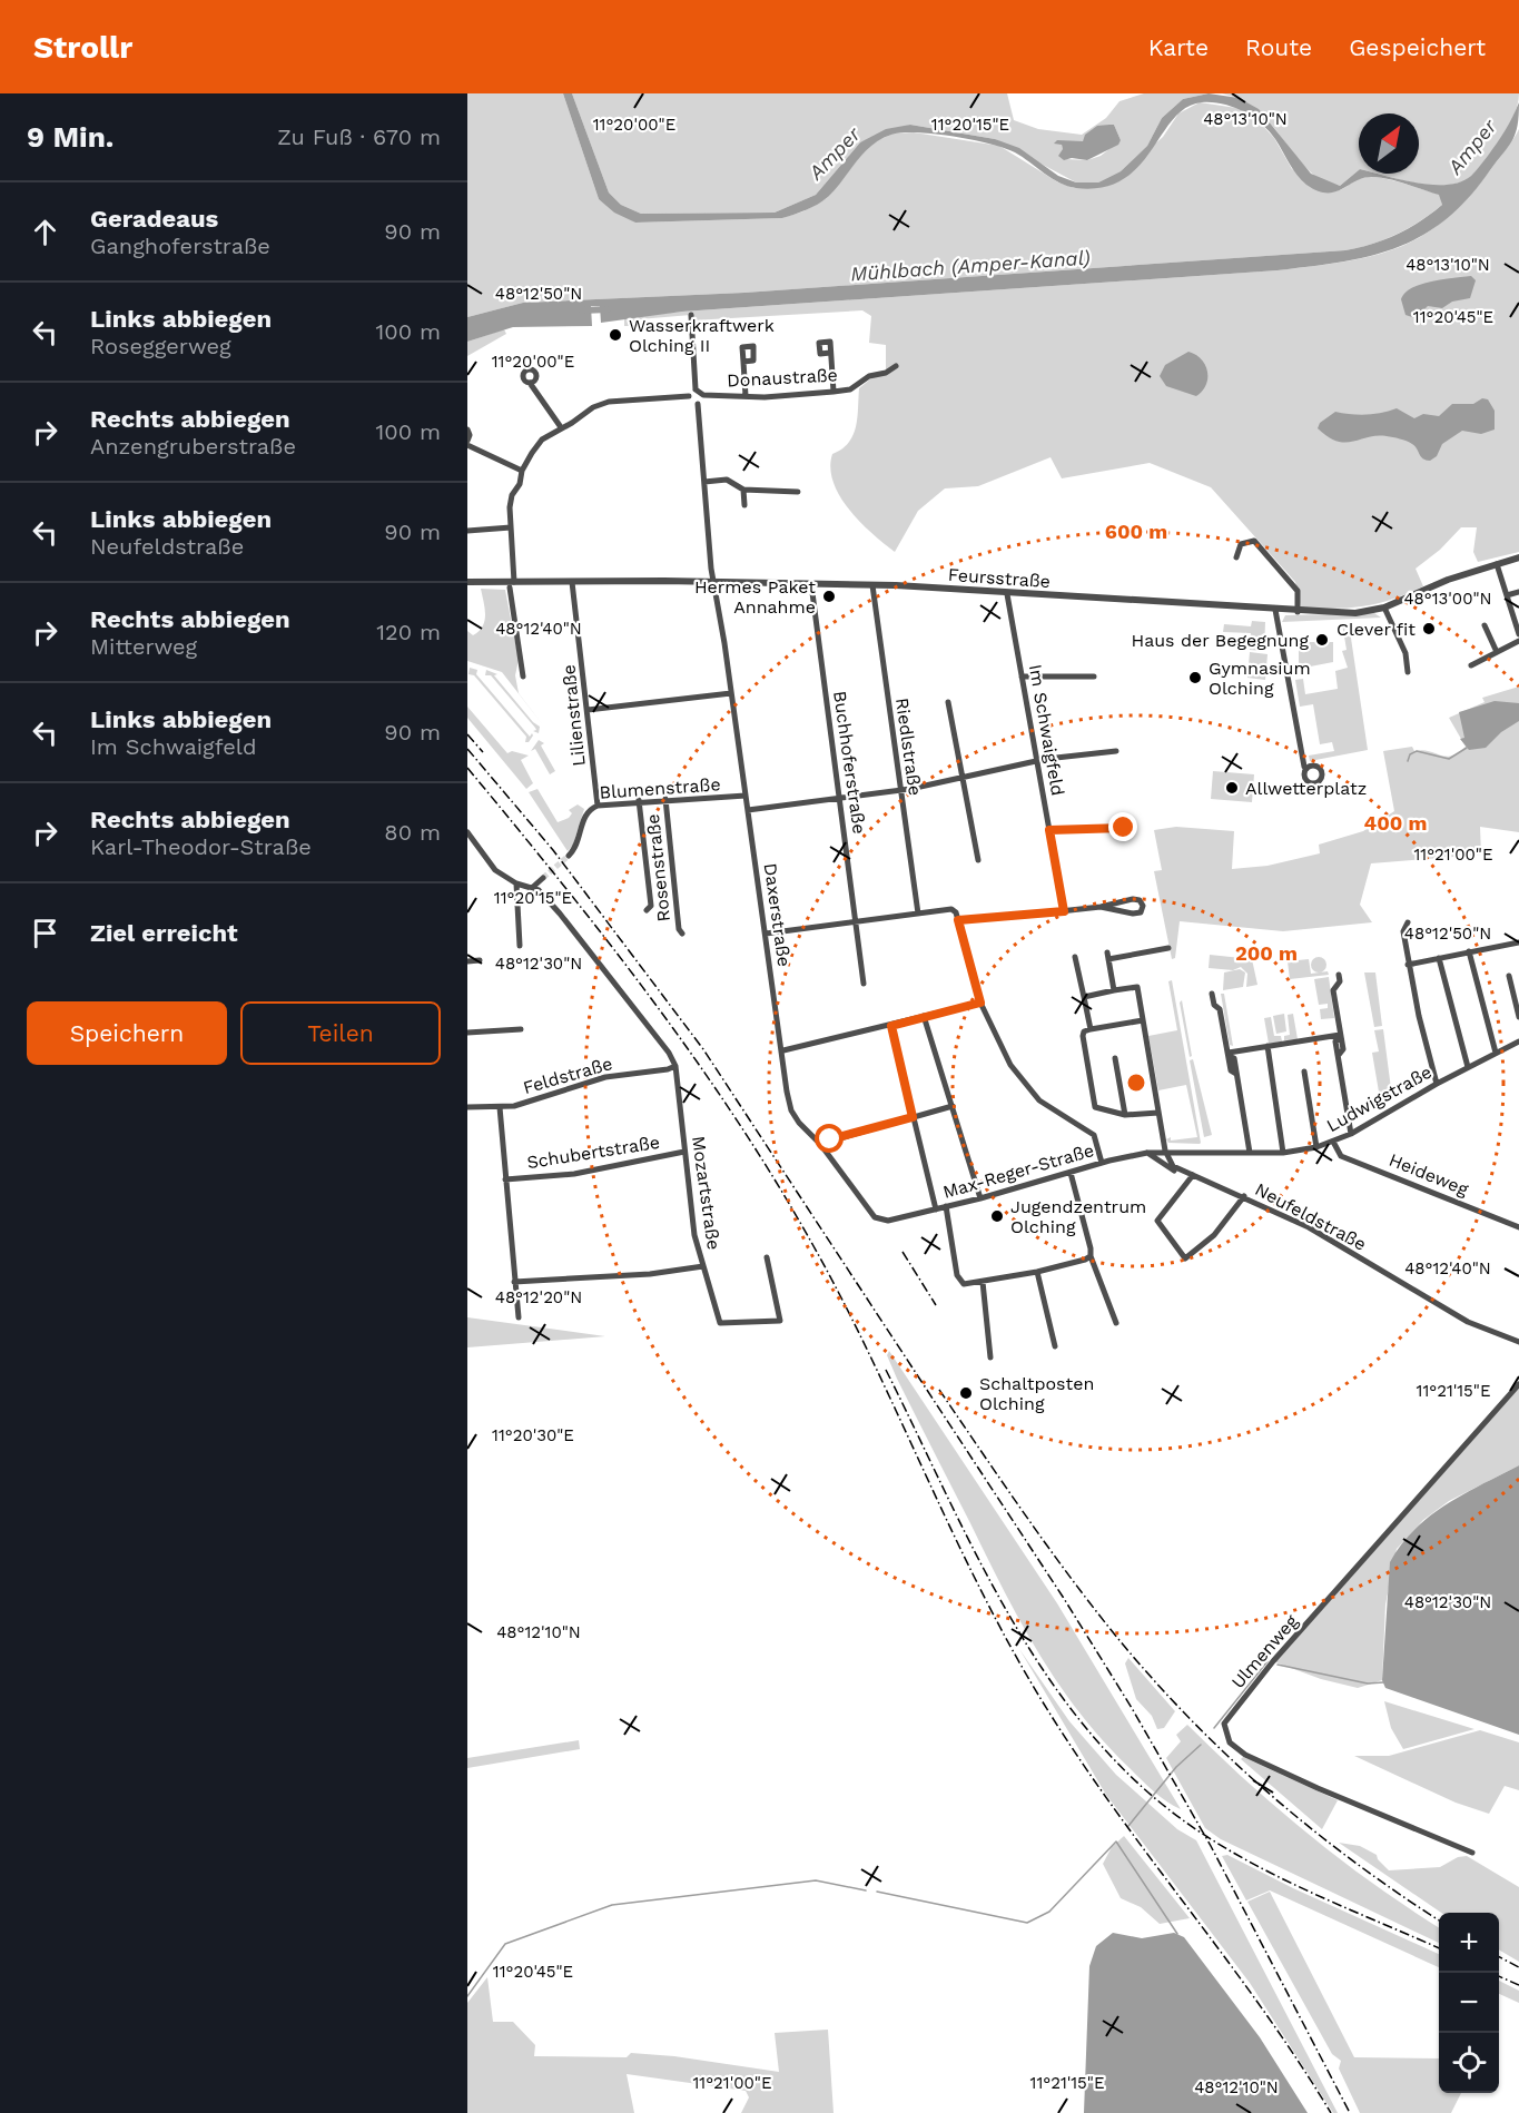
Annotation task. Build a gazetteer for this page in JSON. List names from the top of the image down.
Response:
{
  "streets": {
    "street": [
      "Donaustraße",
      "Feursstraße",
      "Lilienstraße",
      "Im Schwaigfeld",
      "Riedlstraße",
      "Buchhoferstraße",
      "Blumenstraße",
      "Rosenstraße",
      "Daxerstraße",
      "Feldstraße",
      "Ludwigstraße",
      "Schubertstraße",
      "Max-Reger-Straße",
      "Heideweg",
      "Mozartstraße",
      "Neufeldstraße",
      "Ulmenweg"
    ]
  },
  "crossings": [
    ["Donaustraße", "Daxerstraße"],
    ["Feursstraße", "Lilienstraße"],
    ["Feursstraße", "Im Schwaigfeld"],
    ["Feursstraße", "Riedlstraße"],
    ["Feursstraße", "Buchhoferstraße"],
    ["Feursstraße", "Daxerstraße"],
    ["Lilienstraße", "Blumenstraße"],
    ["Blumenstraße", "Rosenstraße"],
    ["Blumenstraße", "Daxerstraße"],
    ["Daxerstraße", "Max-Reger-Straße"],
    ["Feldstraße", "Mozartstraße"],
    ["Ludwigstraße", "Max-Reger-Straße"],
    ["Ludwigstraße", "Heideweg"],
    ["Schubertstraße", "Mozartstraße"],
    ["Max-Reger-Straße", "Neufeldstraße"]
  ],
  "water": ["Amper", "Mühlbach (Amper-Kanal)"],
  "places": [
    "Wasserkraftwerk Olching II",
    "Hermes Paket Annahme",
    "Clever fit",
    "Haus der Begegnung",
    "Gymnasium Olching",
    "Allwetterplatz",
    "Jugendzentrum Olching",
    "Schaltposten Olching"
  ],
  "north": "top right",
  "page": {
    "header": "Strollr",
    "nav": ["Karte", "Route", "Gespeichert"],
    "heading": ["9 Min.", "Zu Fuß · 670 m"],
    "list": [
      ["Geradeaus", "Ganghoferstraße", "90 m"],
      ["Links abbiegen", "Roseggerweg", "100 m"],
      ["Rechts abbiegen", "Anzengruberstraße", "100 m"],
      ["Links abbiegen", "Neufeldstraße", "90 m"],
      ["Rechts abbiegen", "Mitterweg", "120 m"],
      ["Links abbiegen", "Im Schwaigfeld", "90 m"],
      ["Rechts abbiegen", "Karl-Theodor-Straße", "80 m"],
      "Ziel erreicht"
    ],
    "buttons": ["Speichern", "Teilen"],
    "map_buttons": ["+", "−"]
  },
  "coordinates": [
    "48°13'10\"N",
    "11°20'00\"E",
    "11°20'15\"E",
    "48°12'50\"N",
    "11°20'45\"E",
    "48°13'00\"N",
    "48°12'40\"N",
    "11°21'00\"E",
    "48°12'30\"N",
    "48°12'20\"N",
    "11°21'15\"E",
    "11°20'30\"E",
    "48°12'10\"N"
  ],
  "rings": ["600 m", "400 m", "200 m"]
}
